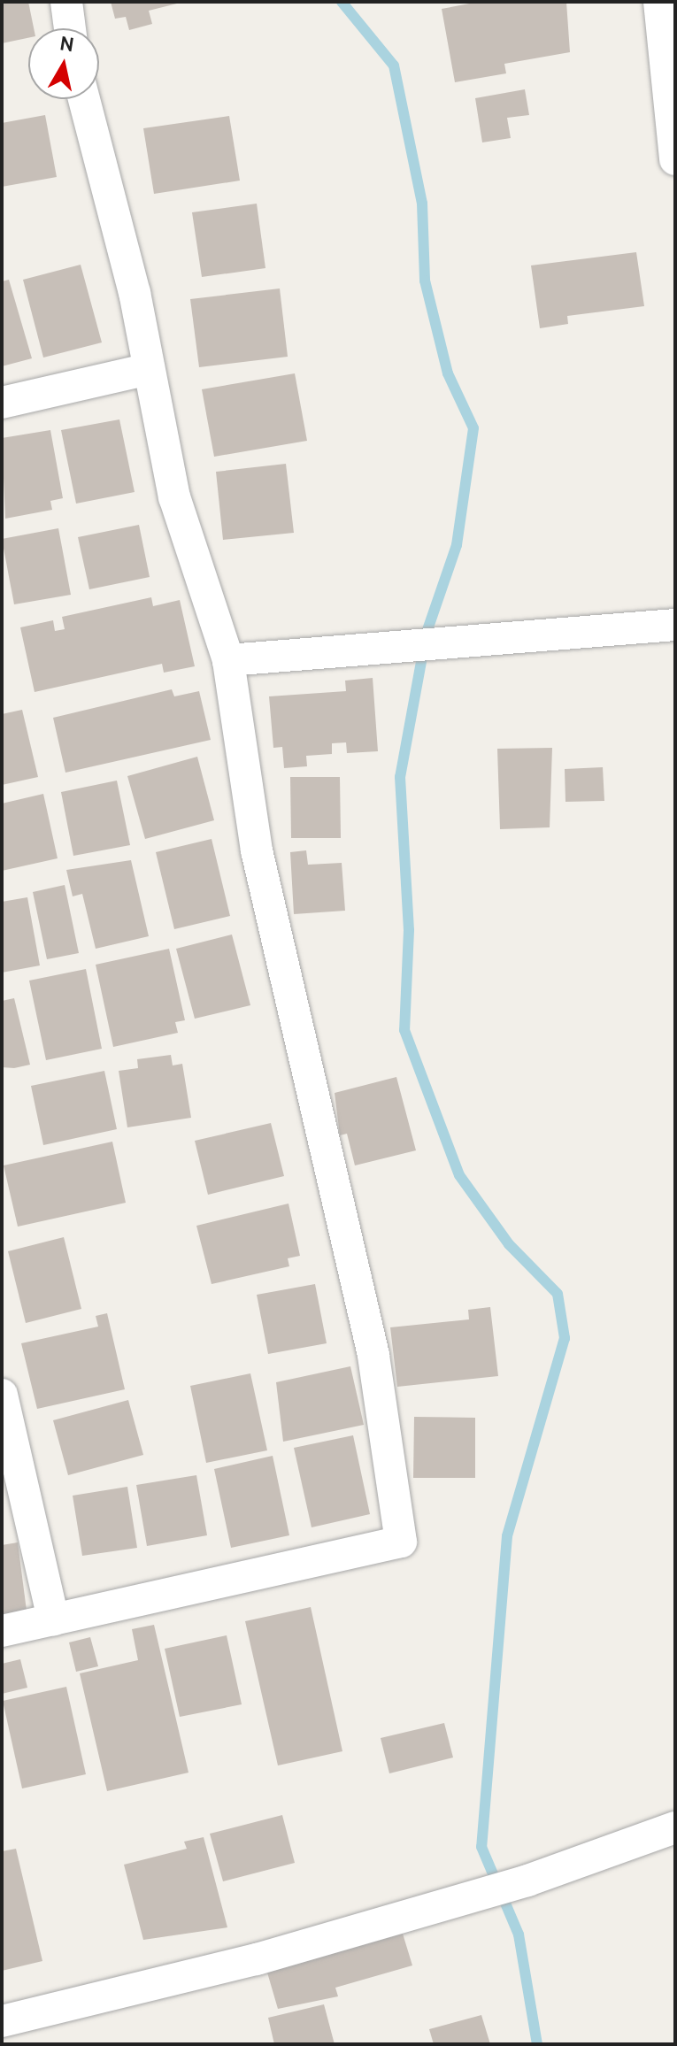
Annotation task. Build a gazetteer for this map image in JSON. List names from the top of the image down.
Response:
{
  "north": "top"
}
